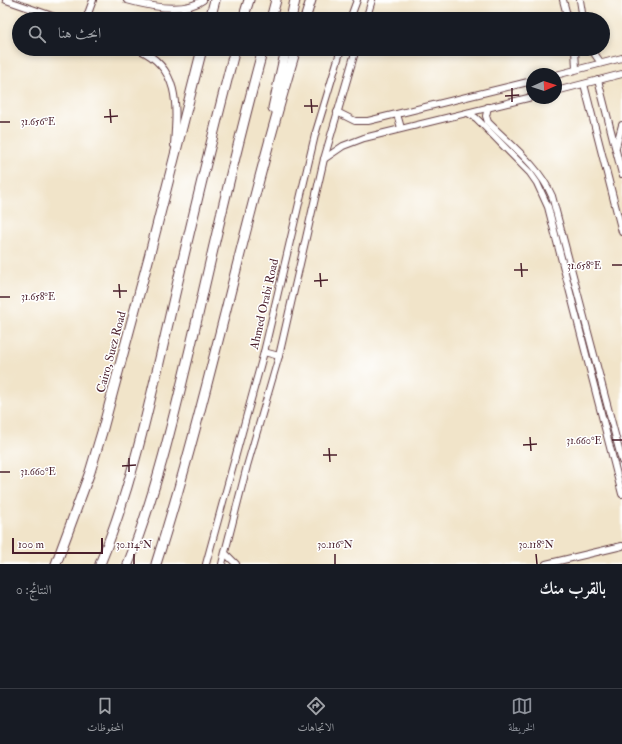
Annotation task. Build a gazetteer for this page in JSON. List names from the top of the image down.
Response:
{
  "streets": {
    "highway": ["Cairo, Suez Road"],
    "street": ["Ahmed Orabi Road"]
  },
  "scale_bar": "100 m",
  "north": "right",
  "page": {
    "search": "ابحث هنا",
    "scale": "100 m",
    "heading": ["بالقرب منك", "النتائج: 0"],
    "nav": ["الخريطة", "الاتجاهات", "المحفوظات"]
  },
  "coordinates": [
    "31.656°E",
    "31.658°E",
    "31.660°E",
    "30.114°N",
    "30.116°N",
    "30.118°N"
  ]
}
